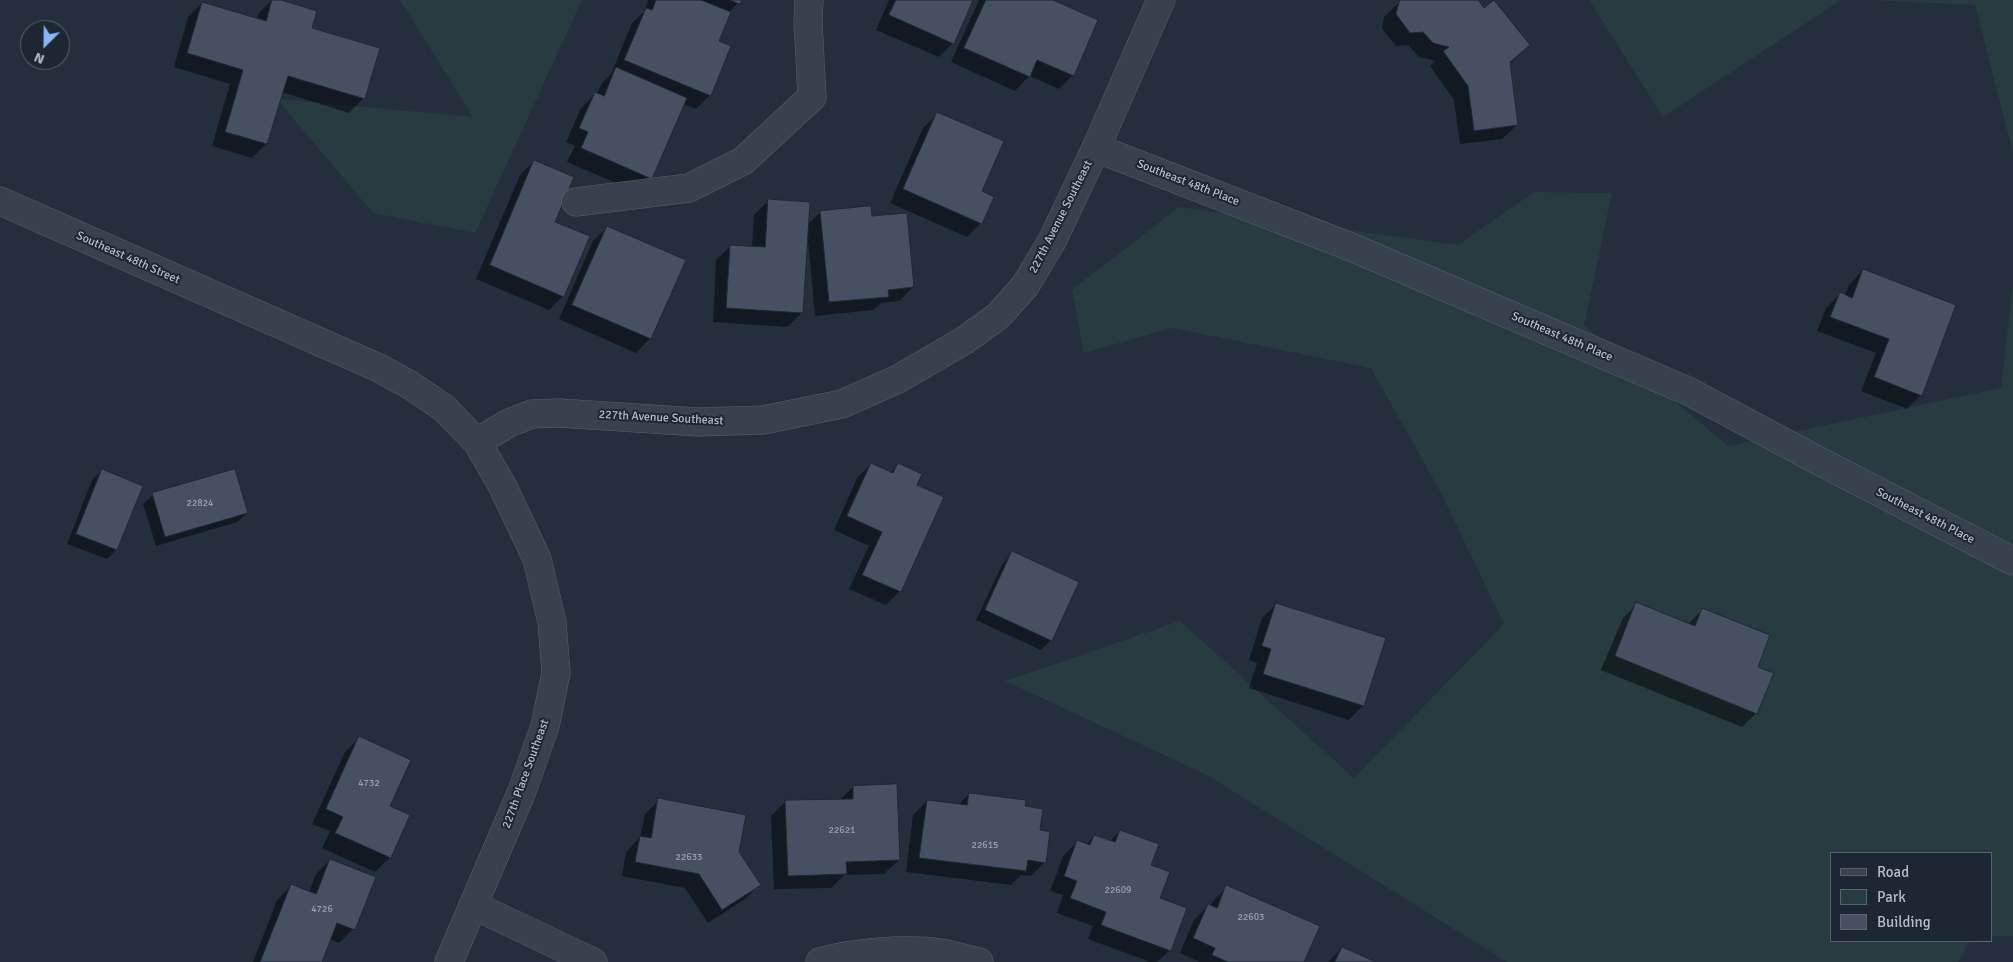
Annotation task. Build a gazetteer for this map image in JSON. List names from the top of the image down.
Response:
{
  "streets": {
    "street": [
      "Southeast 48th Place",
      "227th Avenue Southeast",
      "Southeast 48th Street",
      "227th Place Southeast"
    ]
  },
  "crossings": [
    ["Southeast 48th Place", "227th Avenue Southeast"],
    ["227th Avenue Southeast", "Southeast 48th Street"],
    ["227th Avenue Southeast", "227th Place Southeast"],
    ["Southeast 48th Street", "227th Place Southeast"]
  ],
  "house_numbers": [
    "22824",
    "4732",
    "22621",
    "22615",
    "22633",
    "22609",
    "4726",
    "22603"
  ],
  "legend": ["Road", "Park", "Building"],
  "north": "bottom left"
}
